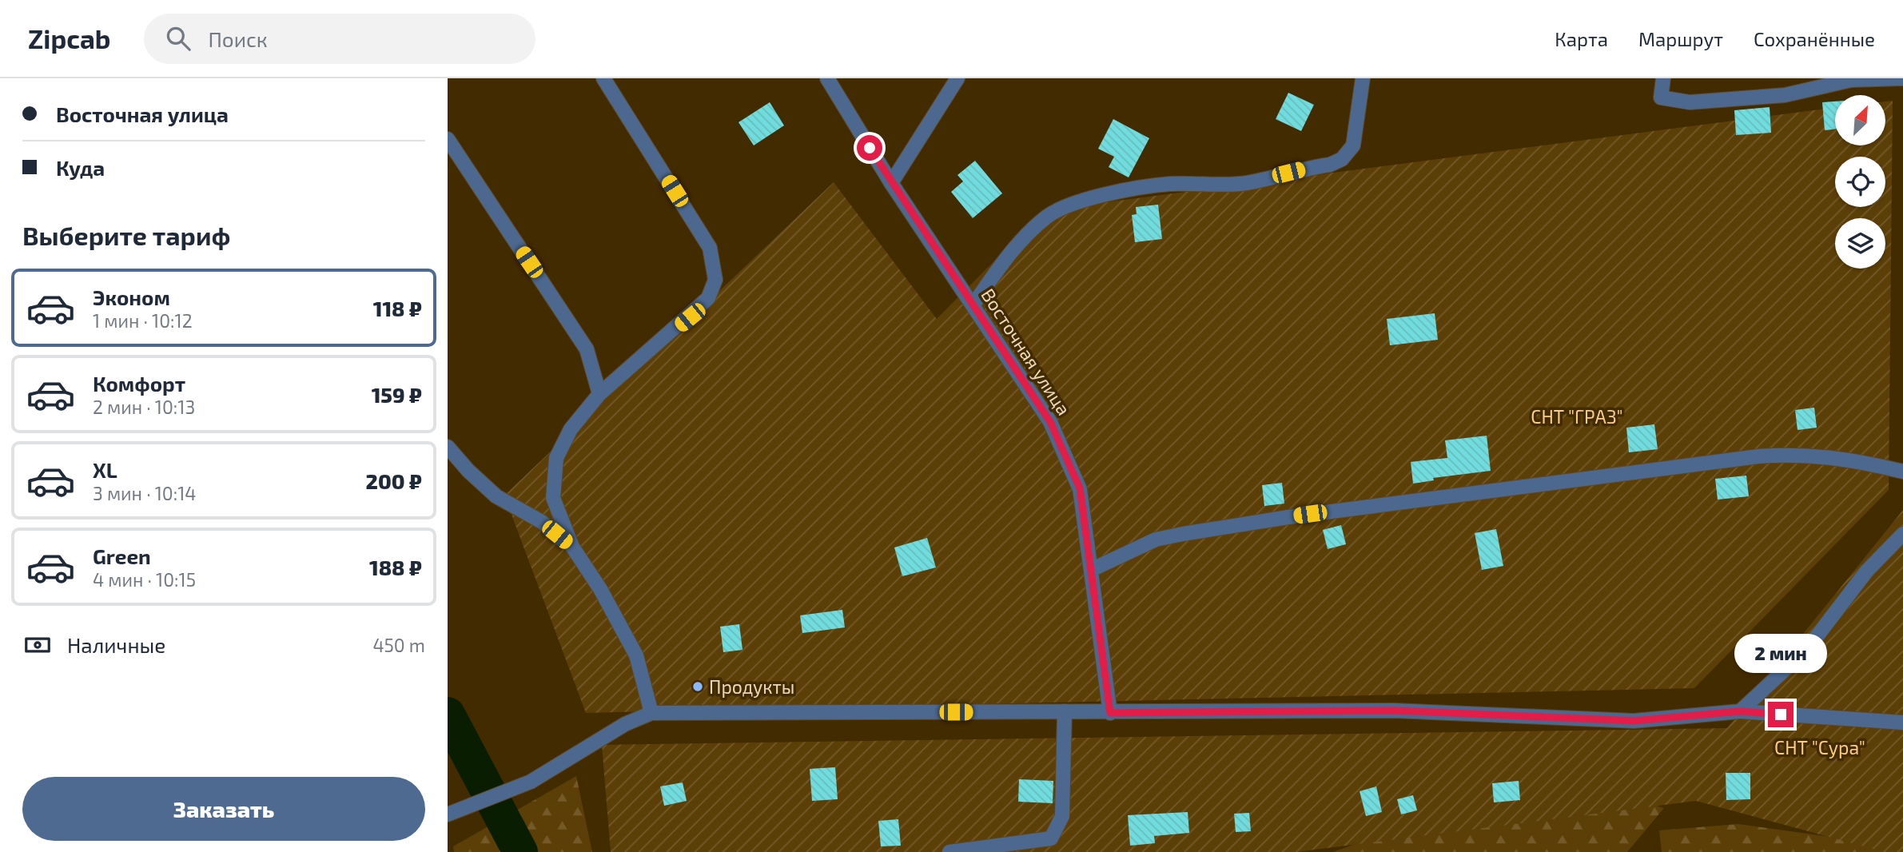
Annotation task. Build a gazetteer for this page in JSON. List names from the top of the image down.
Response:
{
  "streets": {
    "street": ["Восточная улица"]
  },
  "parks": ["СНТ \"ГРАЗ\"", "СНТ \"Сура\""],
  "places": ["Продукты"],
  "north": "top right",
  "page": {
    "header": "Zipcab",
    "search": "Поиск",
    "nav": ["Карта", "Маршрут", "Сохранённые"],
    "banner": ["Восточная улица", "Куда"],
    "heading": "Выберите тариф",
    "list": [
      {
        "name": "Эконом",
        "note": "1 мин · 10:12",
        "value": "118 ₽"
      },
      {
        "name": "Комфорт",
        "note": "2 мин · 10:13",
        "value": "159 ₽"
      },
      {
        "name": "XL",
        "note": "3 мин · 10:14",
        "value": "200 ₽"
      },
      {
        "name": "Green",
        "note": "4 мин · 10:15",
        "value": "188 ₽"
      }
    ],
    "pay": ["Наличные", "450 m"],
    "bubble": "2 мин",
    "buttons": "Заказать"
  }
}
